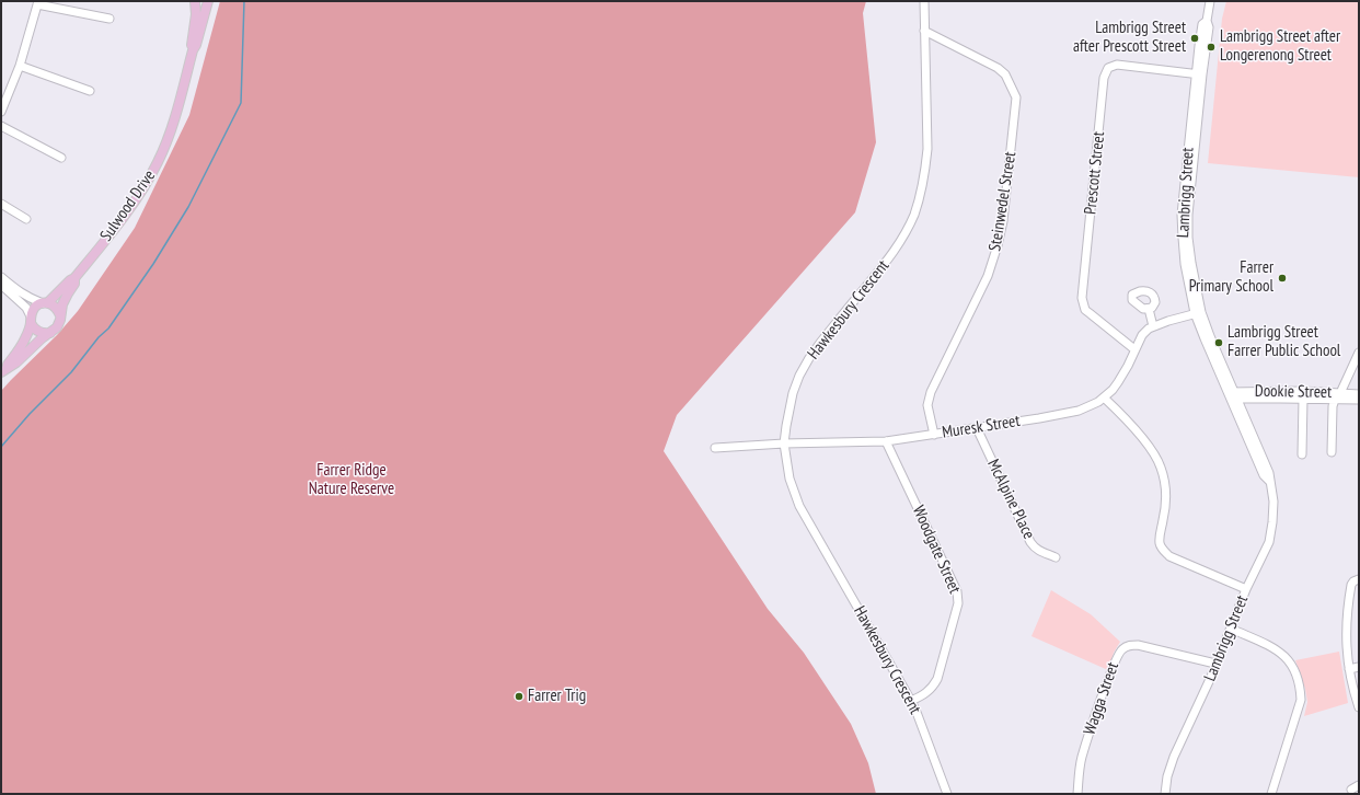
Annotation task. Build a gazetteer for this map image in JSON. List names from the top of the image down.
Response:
{
  "streets": {
    "main road": ["Sulwood Drive"],
    "street": [
      "Prescott Street",
      "Lambrigg Street",
      "Steinwedel Street",
      "Hawkesbury Crescent",
      "Dookie Street",
      "Muresk Street",
      "McAlpine Place",
      "Woodgate Street",
      "Wagga Street"
    ]
  },
  "crossings": [
    ["Prescott Street", "Lambrigg Street"],
    ["Prescott Street", "Muresk Street"],
    ["Lambrigg Street", "Dookie Street"],
    ["Lambrigg Street", "Muresk Street"],
    ["Lambrigg Street", "Wagga Street"],
    ["Steinwedel Street", "Hawkesbury Crescent"],
    ["Steinwedel Street", "Muresk Street"],
    ["Hawkesbury Crescent", "Muresk Street"],
    ["Hawkesbury Crescent", "Woodgate Street"],
    ["Muresk Street", "McAlpine Place"],
    ["Muresk Street", "Woodgate Street"]
  ],
  "parks": ["Farrer Ridge Nature Reserve"],
  "places": [
    "Lambrigg Street after Prescott Street",
    "Lambrigg Street after Longerenong Street",
    "Farrer Primary School",
    "Lambrigg Street Farrer Public School",
    "Farrer Trig"
  ]
}
